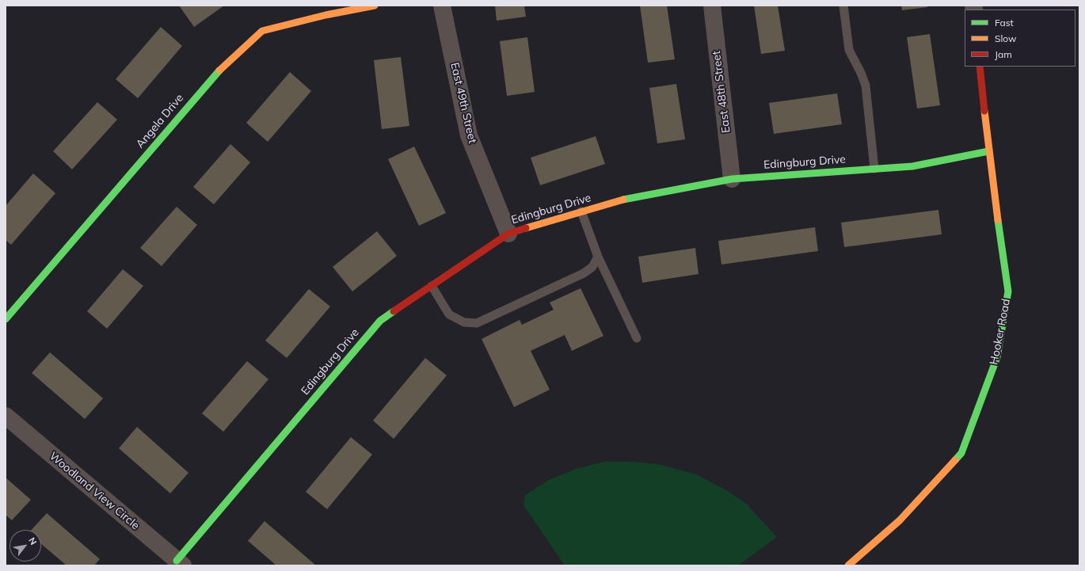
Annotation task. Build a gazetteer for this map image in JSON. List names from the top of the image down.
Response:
{
  "streets": {
    "street": [
      "East 48th Street",
      "East 49th Street",
      "Angela Drive",
      "Edingburg Drive",
      "Hooker Road",
      "Woodland View Circle"
    ]
  },
  "crossings": [
    ["East 48th Street", "Edingburg Drive"],
    ["East 49th Street", "Edingburg Drive"],
    ["Edingburg Drive", "Hooker Road"],
    ["Edingburg Drive", "Woodland View Circle"]
  ],
  "legend": ["Fast", "Slow", "Jam"],
  "north": "top right"
}
